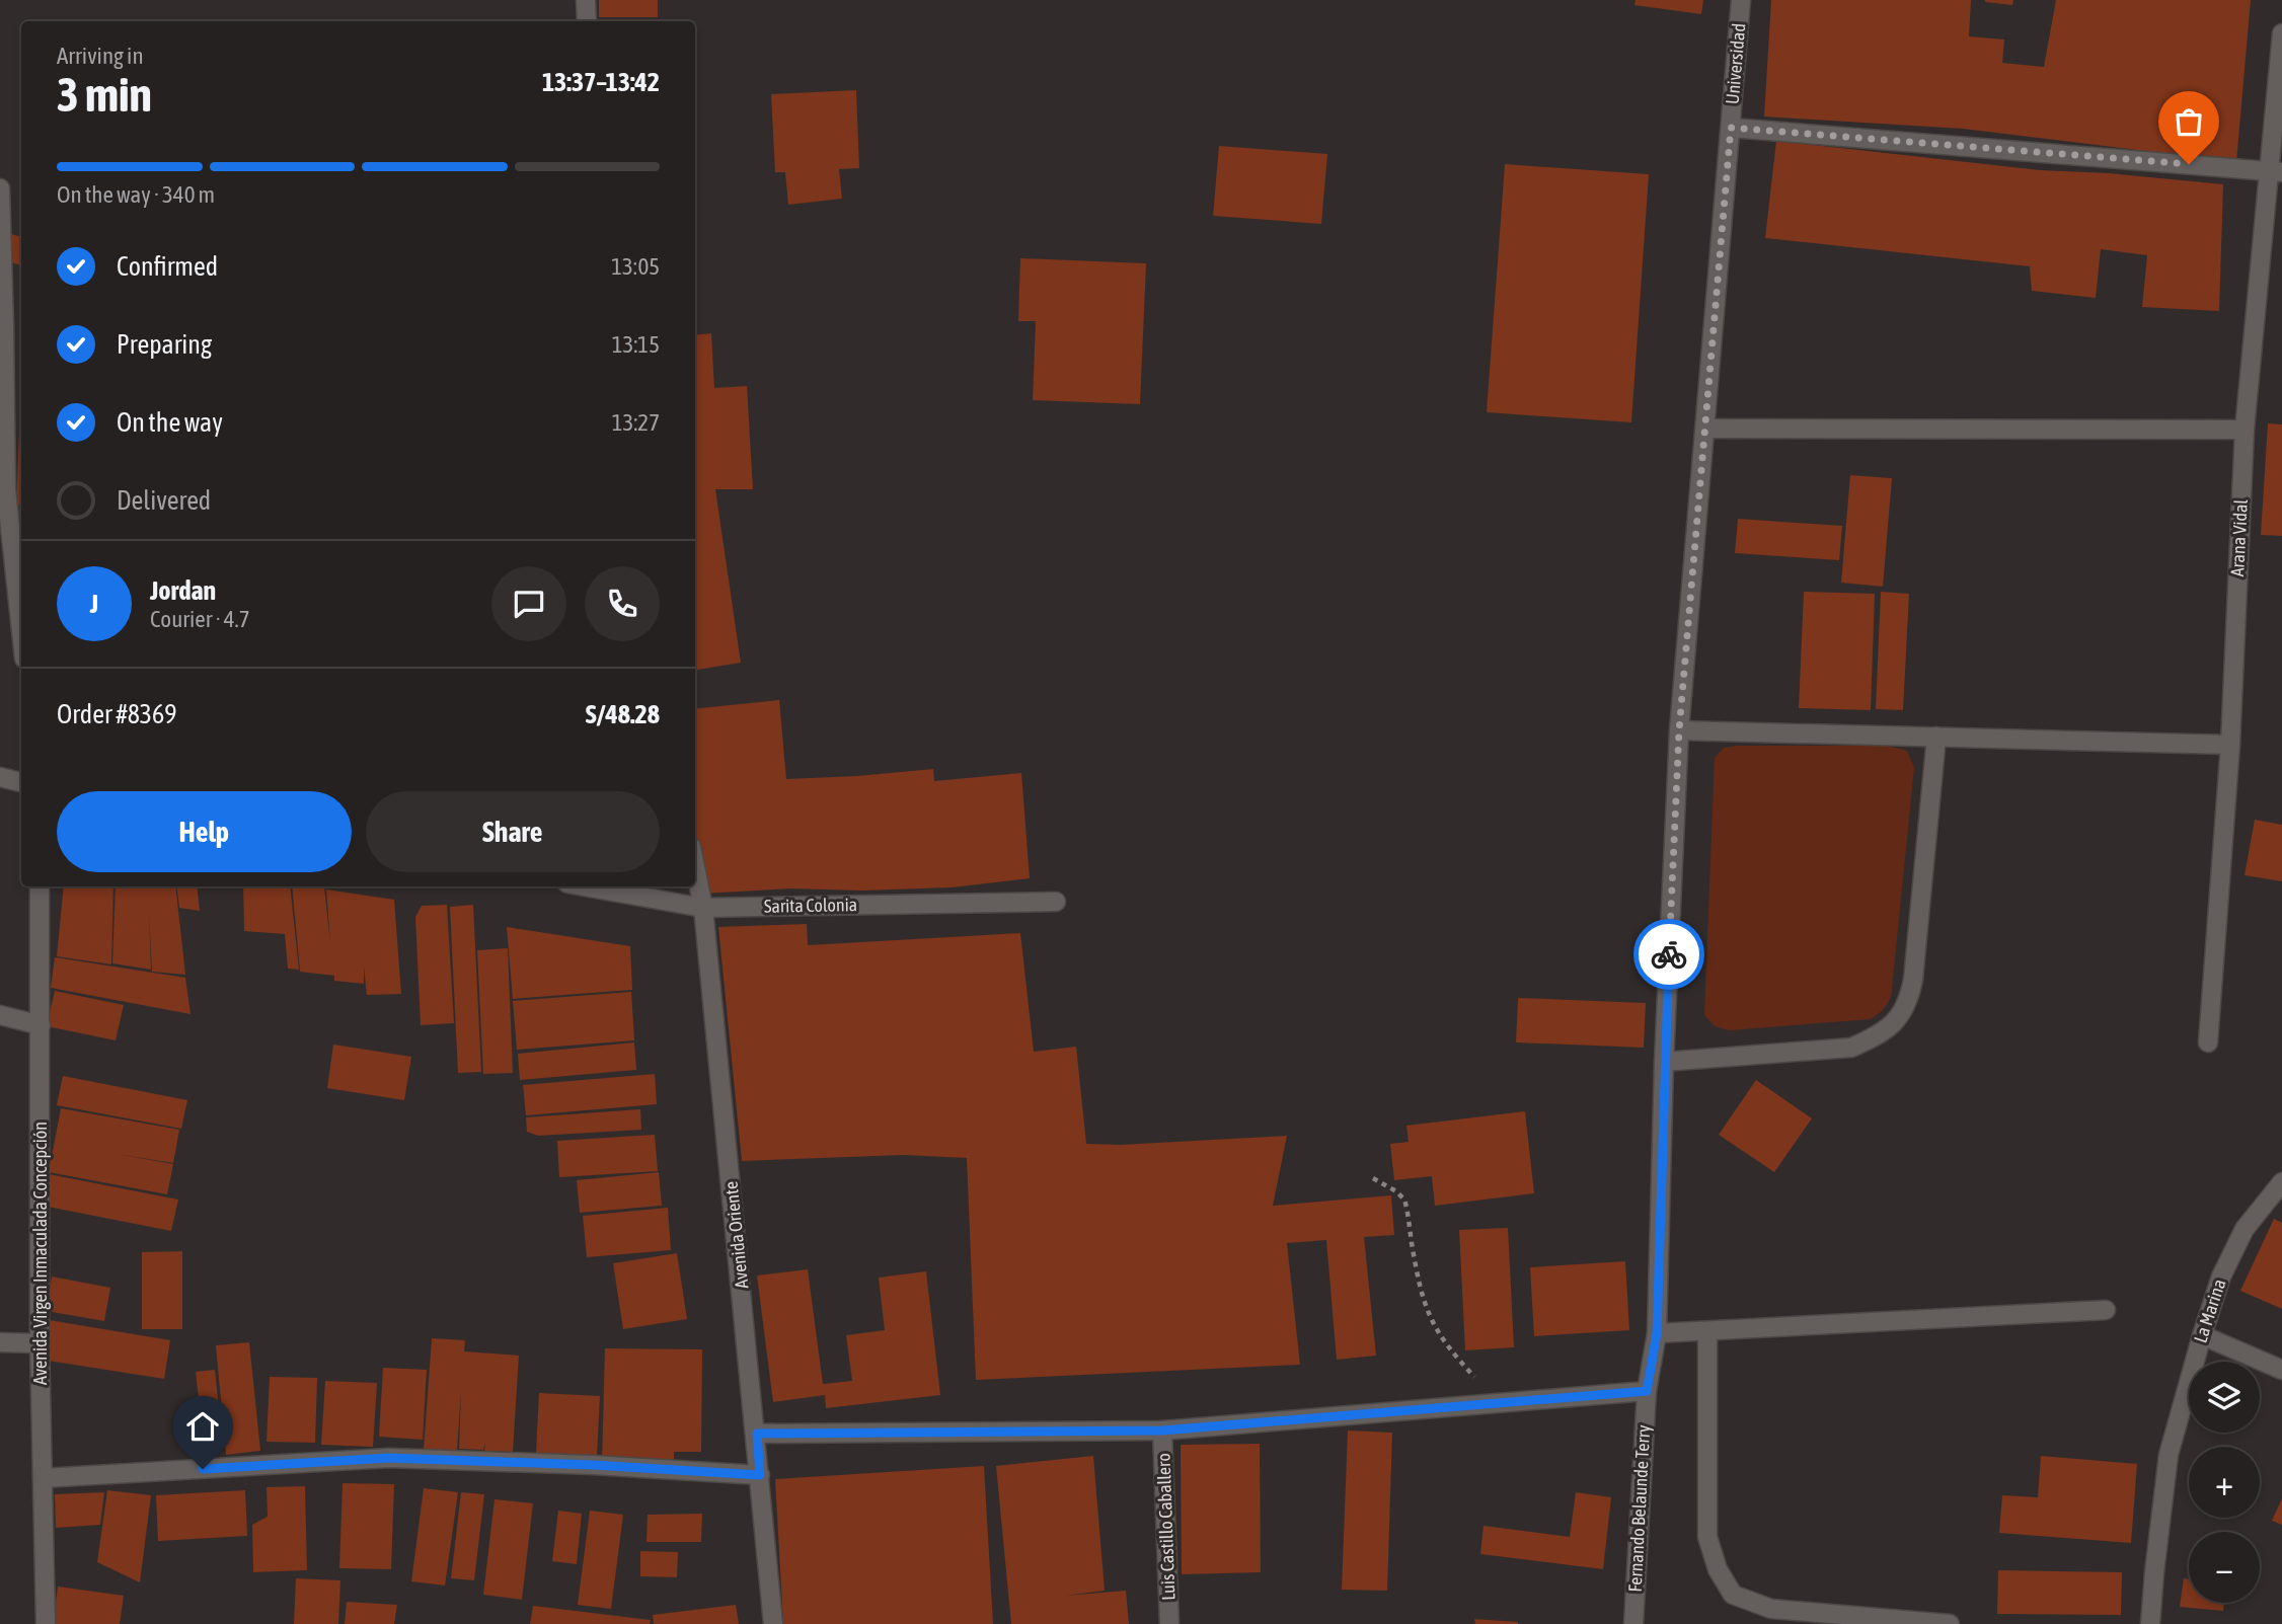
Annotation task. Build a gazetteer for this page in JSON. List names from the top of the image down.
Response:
{
  "streets": {
    "street": [
      "Universidad",
      "Arana Vidal",
      "Sarita Colonia",
      "Avenida Oriente",
      "Avenida Virgen Inmaculada Concepción",
      "La Marina",
      "Fernando Belaunde Terry",
      "Luis Castillo Caballero"
    ]
  },
  "crossings": [
    ["Universidad", "Fernando Belaunde Terry"],
    ["Sarita Colonia", "Avenida Oriente"]
  ],
  "page": {
    "heading": ["3 min", "Arriving in", "13:37–13:42"],
    "panel": [
      "Jordan",
      "Courier · 4.7",
      "Order #8369",
      "S/48.28"
    ],
    "bar": "On the way · 340 m",
    "list": [
      ["Confirmed", "13:05"],
      ["Preparing", "13:15"],
      ["On the way", "13:27"],
      "Delivered"
    ],
    "round": "J",
    "buttons": ["Help", "Share"],
    "map_buttons": ["+", "−"]
  }
}
